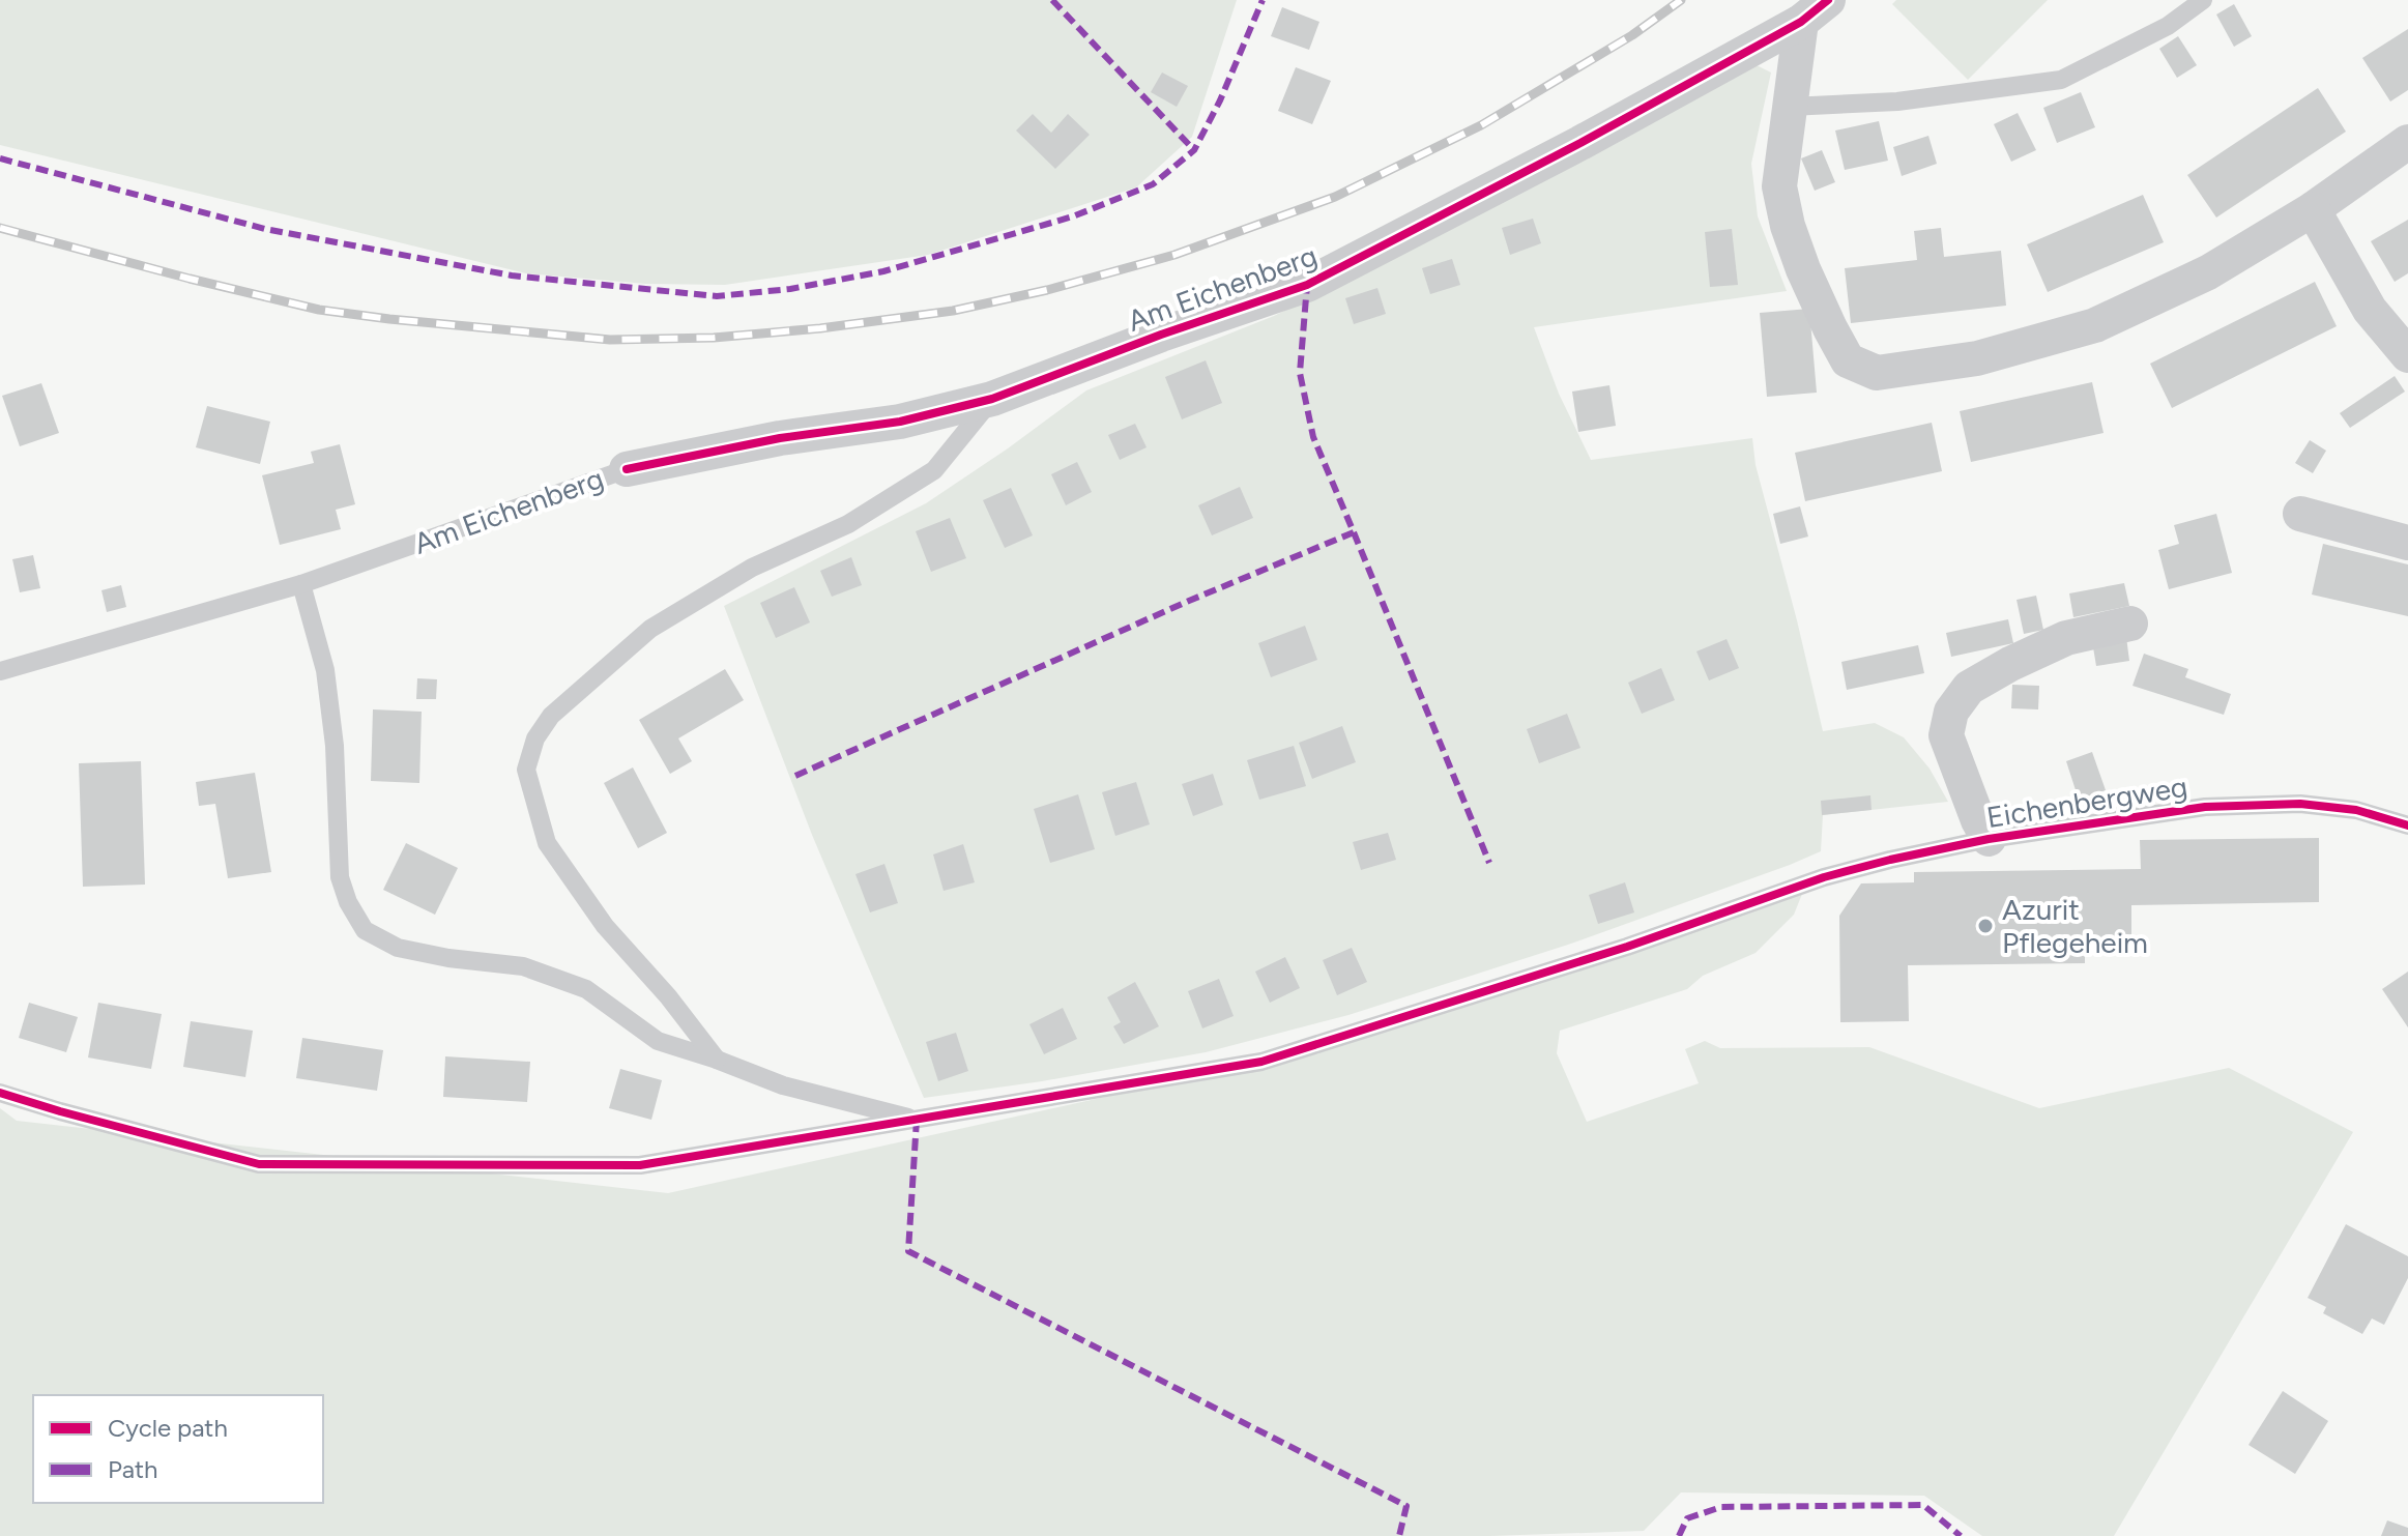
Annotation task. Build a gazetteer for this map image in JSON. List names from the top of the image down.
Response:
{
  "streets": {
    "street": ["Am Eichenberg", "Eichenbergweg"]
  },
  "places": ["Azurit Pflegeheim"],
  "legend": ["Cycle path", "Path"]
}
